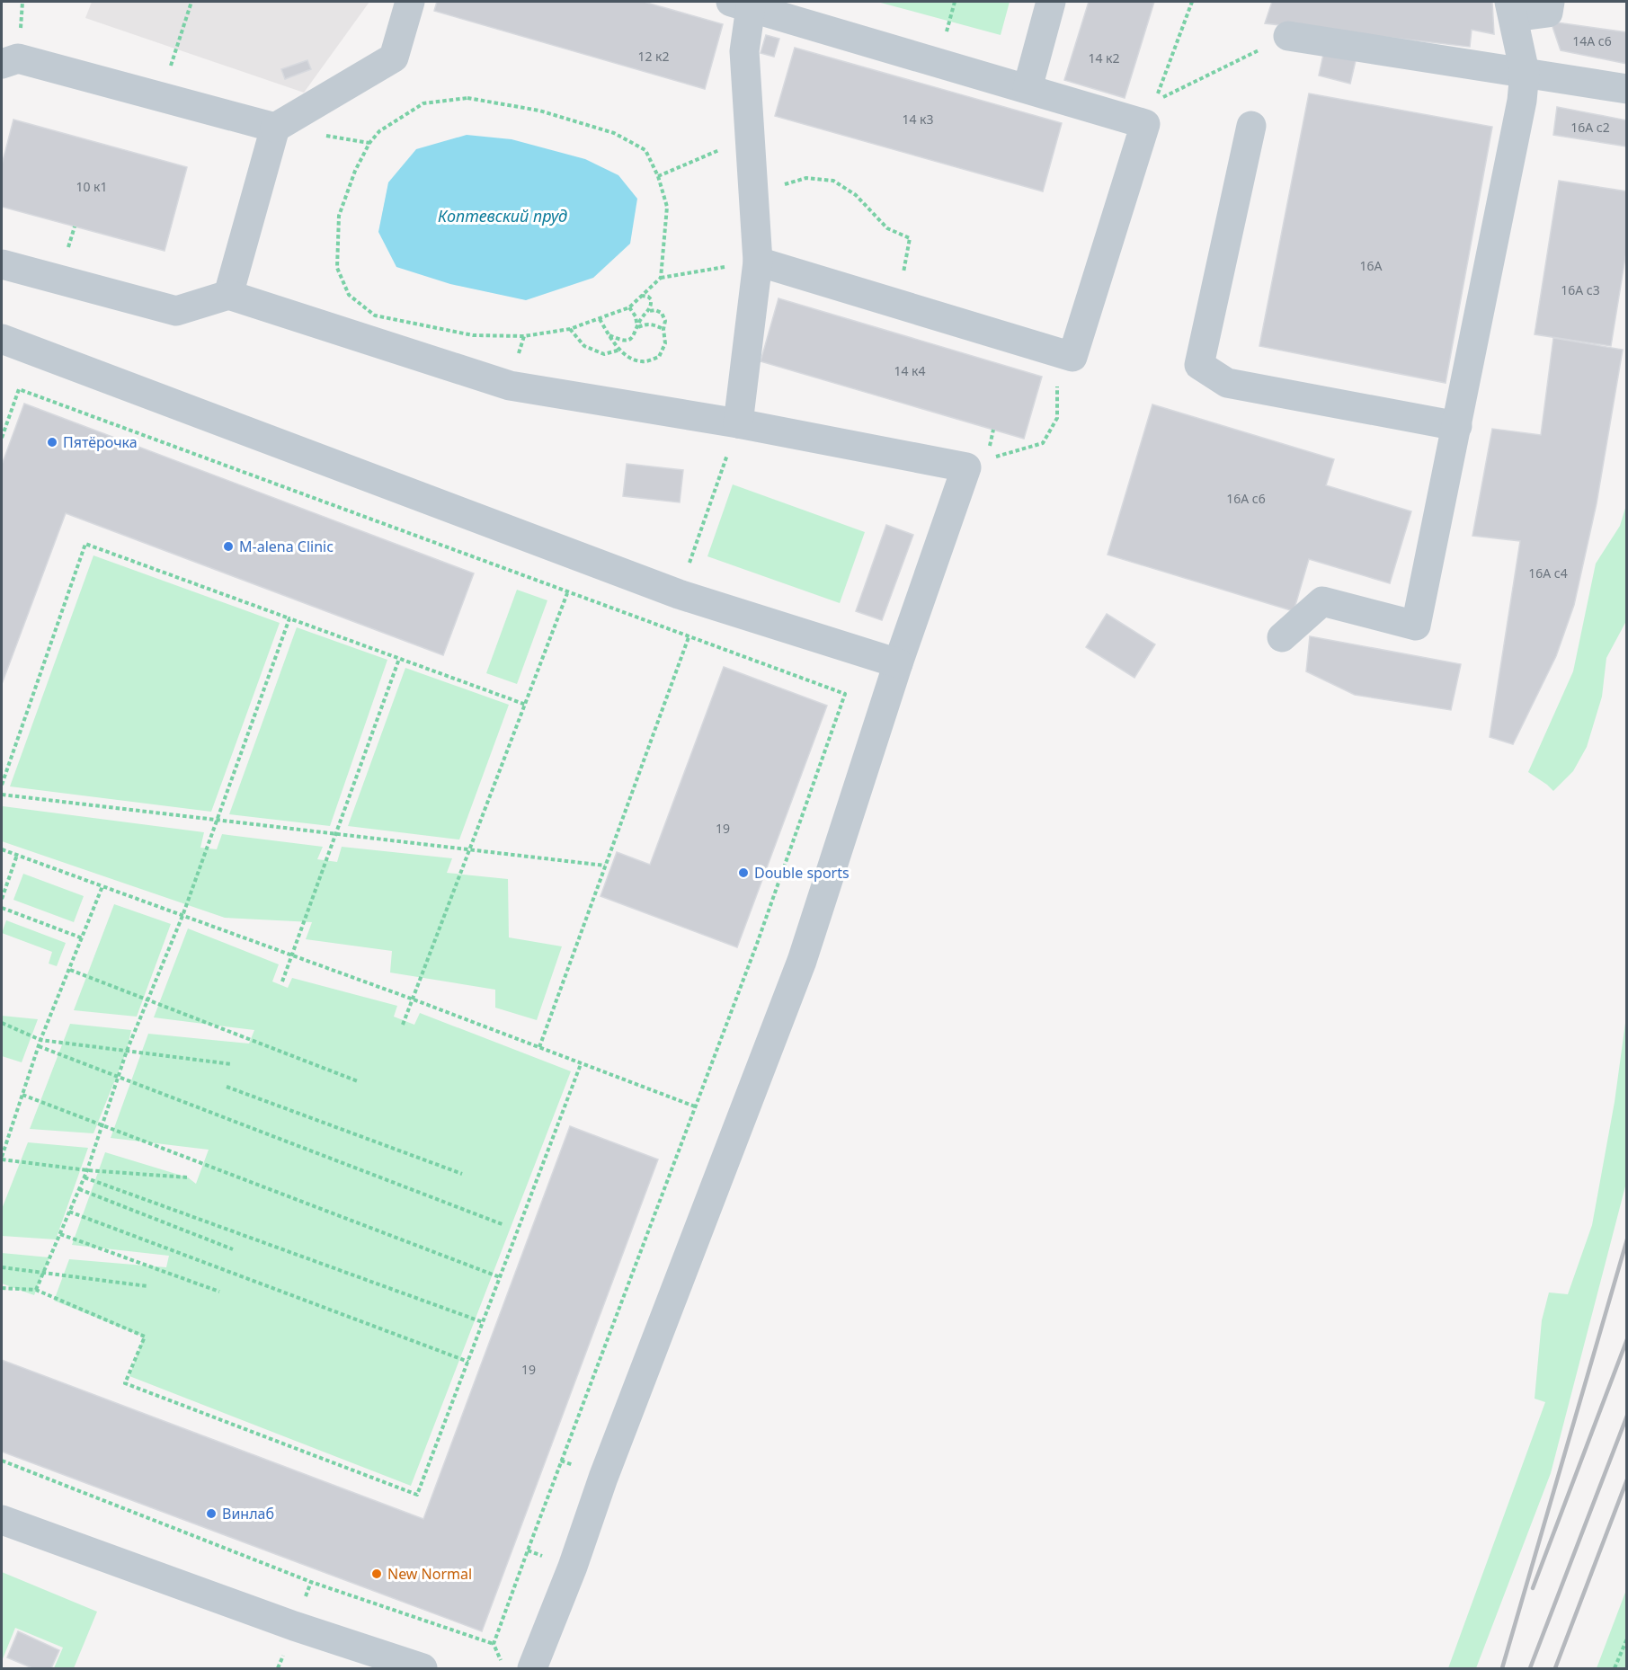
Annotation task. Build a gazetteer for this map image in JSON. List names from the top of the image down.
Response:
{
  "water": ["Коптевский пруд"],
  "places": [
    "Пятёрочка",
    "M-alena Clinic",
    "Double sports",
    "Винлаб",
    "New Normal"
  ],
  "house_numbers": [
    "14А с6",
    "12 к2",
    "14 к2",
    "14 к3",
    "16А с2",
    "10 к1",
    "16А",
    "16А с3",
    "14 к4",
    "16А с6",
    "16А с4",
    "19",
    "19"
  ]
}
